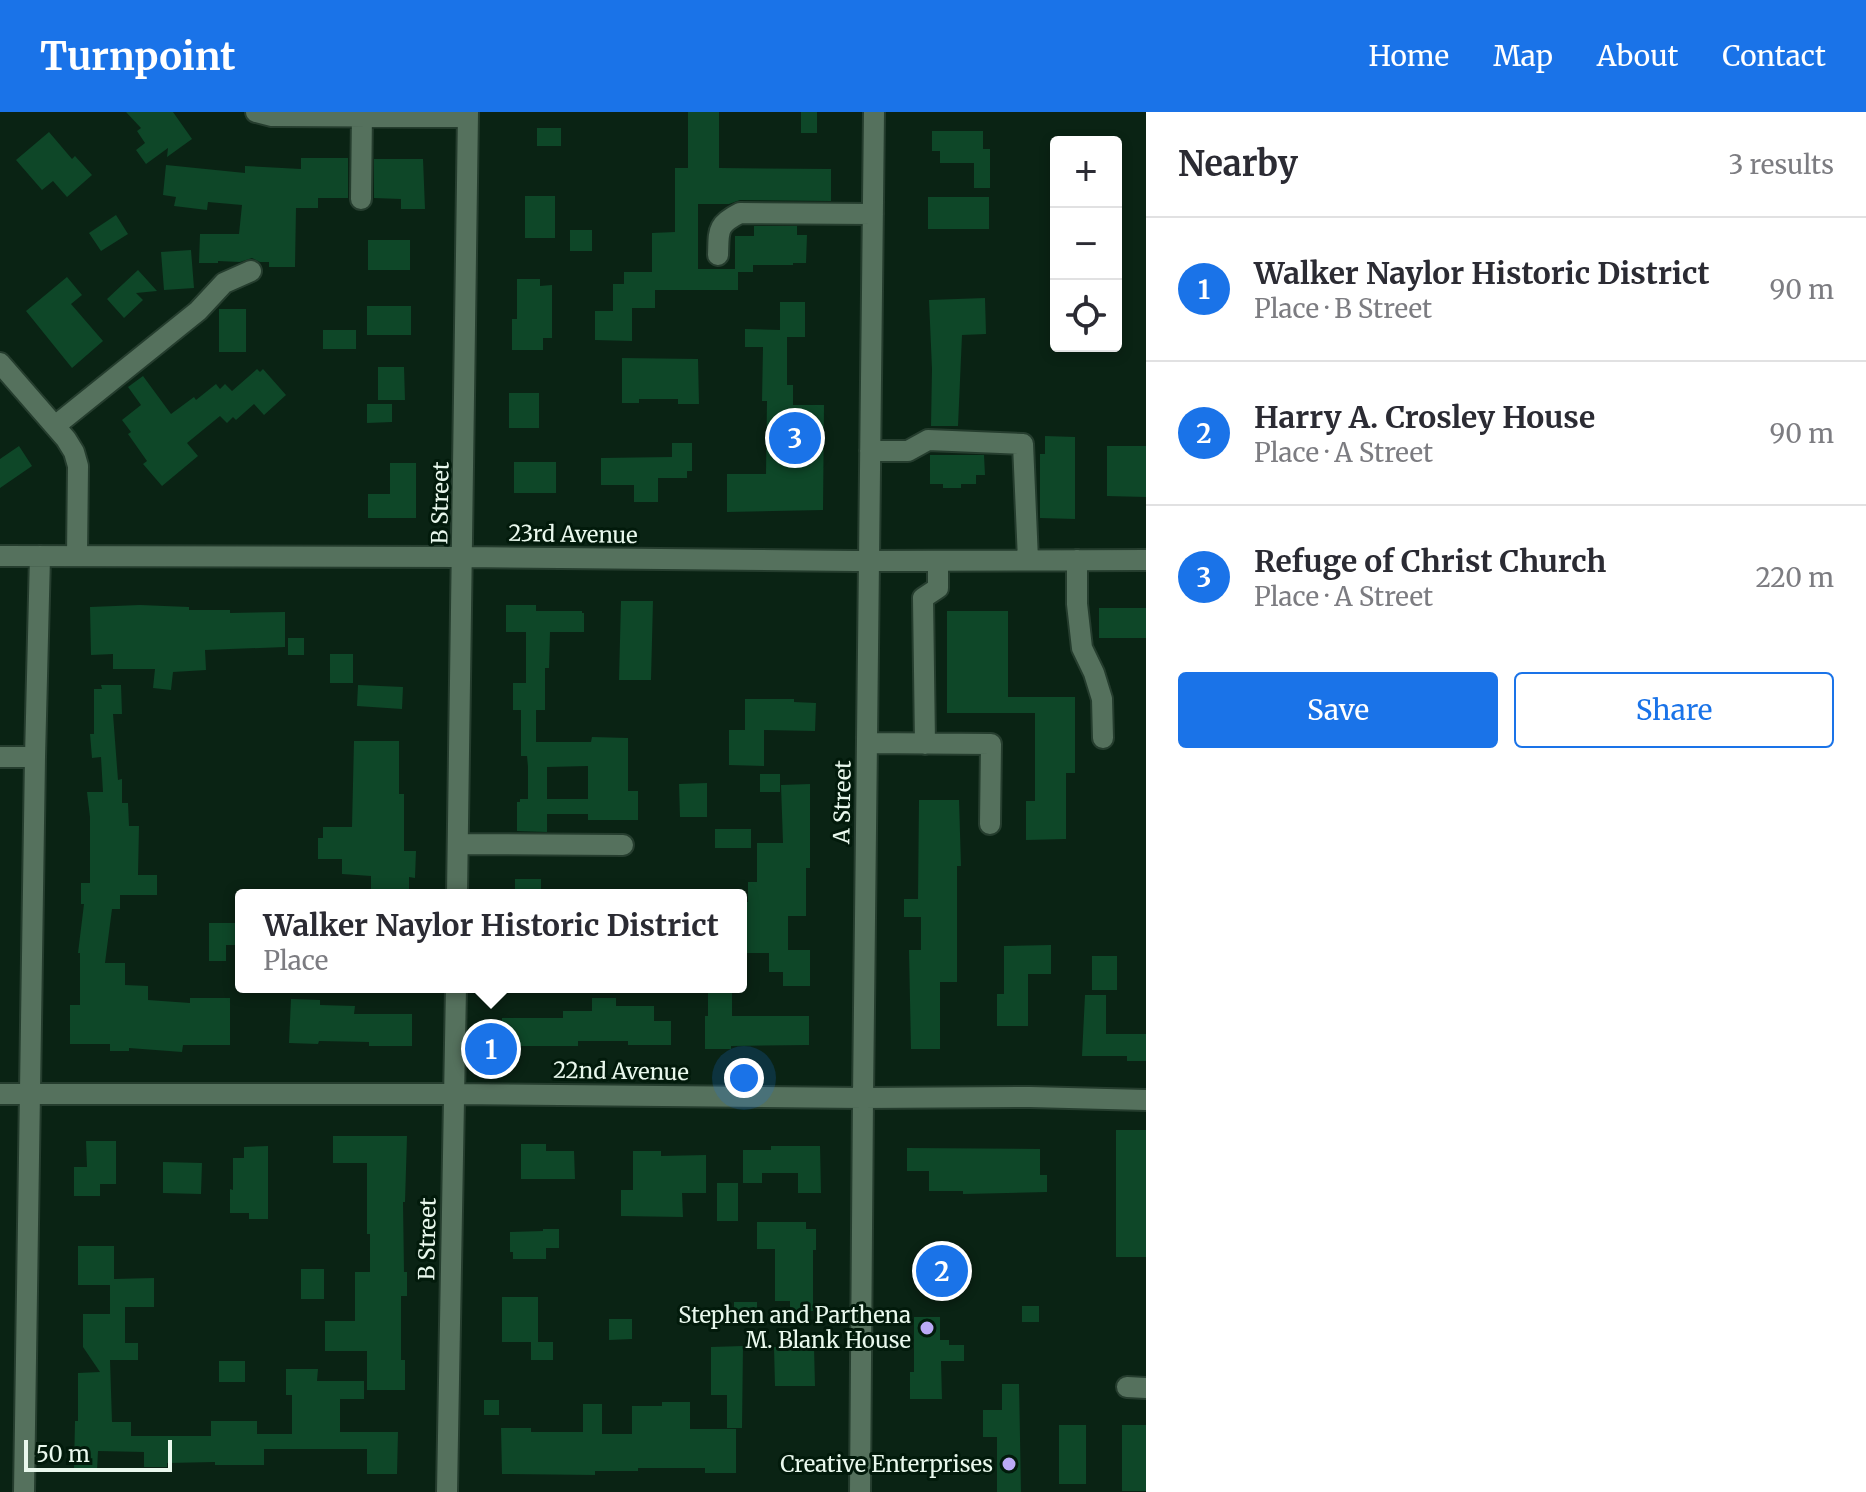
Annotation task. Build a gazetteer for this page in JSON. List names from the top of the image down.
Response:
{
  "streets": {
    "street": [
      "B Street",
      "23rd Avenue",
      "A Street",
      "22nd Avenue"
    ]
  },
  "crossings": [
    ["B Street", "23rd Avenue"],
    ["B Street", "22nd Avenue"],
    ["23rd Avenue", "A Street"],
    ["A Street", "22nd Avenue"]
  ],
  "places": ["Stephen and Parthena M. Blank House", "Creative Enterprises"],
  "scale_bar": "50 m",
  "page": {
    "header": "Turnpoint",
    "nav": [
      "Home",
      "Map",
      "About",
      "Contact"
    ],
    "heading": ["Nearby", "3 results"],
    "map_buttons": ["+", "−"],
    "list": [
      {
        "mark": "1",
        "name": "Walker Naylor Historic District",
        "note": "Place · B Street",
        "value": "90 m"
      },
      {
        "mark": "2",
        "name": "Harry A. Crosley House",
        "note": "Place · A Street",
        "value": "90 m"
      },
      {
        "mark": "3",
        "name": "Refuge of Christ Church",
        "note": "Place · A Street",
        "value": "220 m"
      }
    ],
    "pins": ["3", "1", "2"],
    "buttons": ["Save", "Share"],
    "popup": ["Walker Naylor Historic District", "Place"],
    "scale": "50 m"
  }
}
